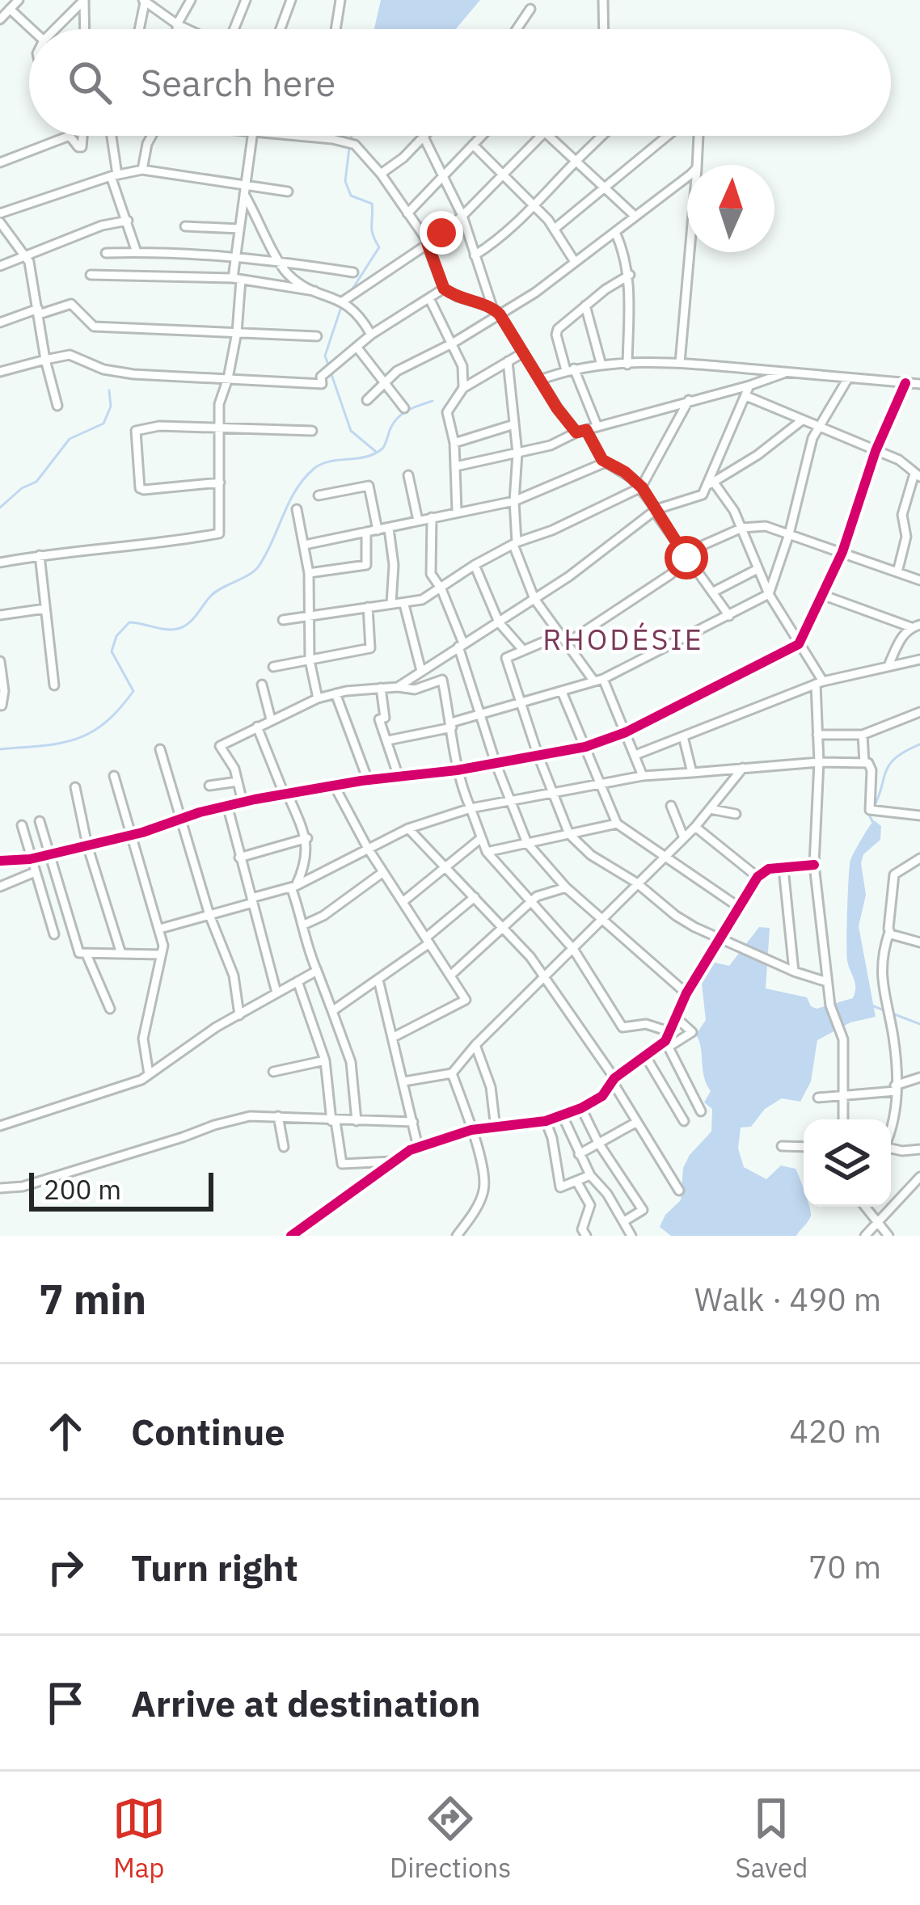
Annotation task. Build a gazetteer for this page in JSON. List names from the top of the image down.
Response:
{
  "districts": ["RHODÉSIE"],
  "scale_bar": "200 m",
  "north": "top",
  "page": {
    "search": "Search here",
    "scale": "200 m",
    "heading": ["7 min", "Walk · 490 m"],
    "list": [
      ["Continue", "420 m"],
      ["Turn right", "70 m"],
      "Arrive at destination"
    ],
    "nav": ["Map", "Directions", "Saved"]
  }
}
